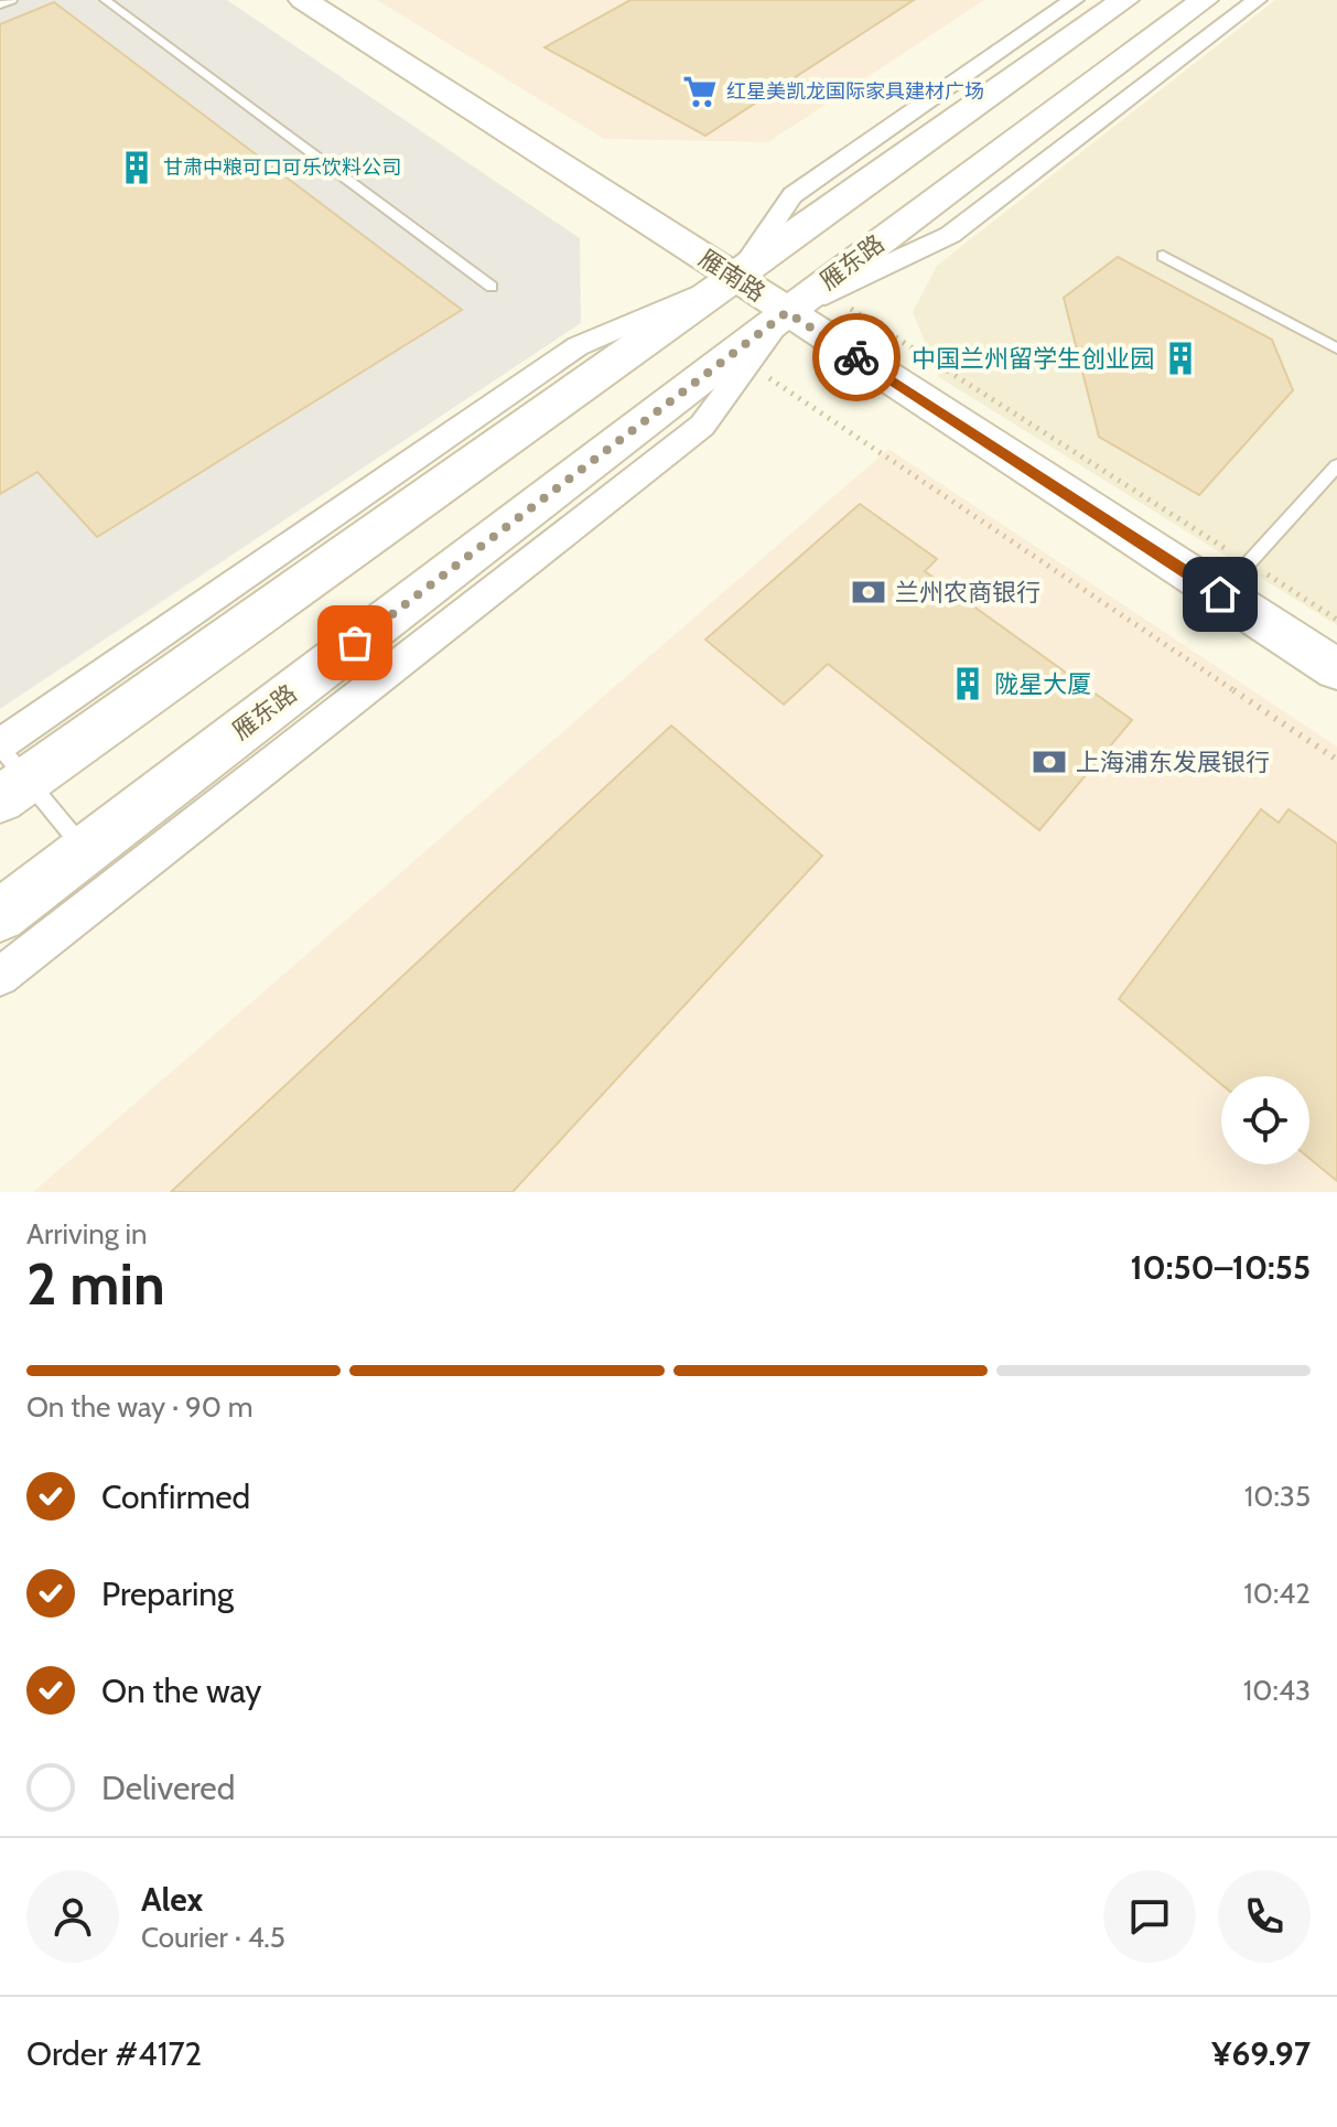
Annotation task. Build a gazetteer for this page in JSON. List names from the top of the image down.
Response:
{
  "streets": {
    "main road": ["雁东路", "雁南路"]
  },
  "crossings": [
    ["雁东路", "雁南路"]
  ],
  "places": {
    "supermarket": ["红星美凯龙国际家具建材广场"],
    "building": ["甘肃中粮可口可乐饮料公司", "中国兰州留学生创业园", "陇星大厦"],
    "bank": ["兰州农商银行", "上海浦东发展银行"]
  },
  "page": {
    "heading": ["2 min", "Arriving in", "10:50–10:55"],
    "panel": [
      "Alex",
      "Courier · 4.5",
      "Order #4172",
      "¥69.97"
    ],
    "bar": "On the way · 90 m",
    "list": [
      ["Confirmed", "10:35"],
      ["Preparing", "10:42"],
      ["On the way", "10:43"],
      "Delivered"
    ]
  }
}
